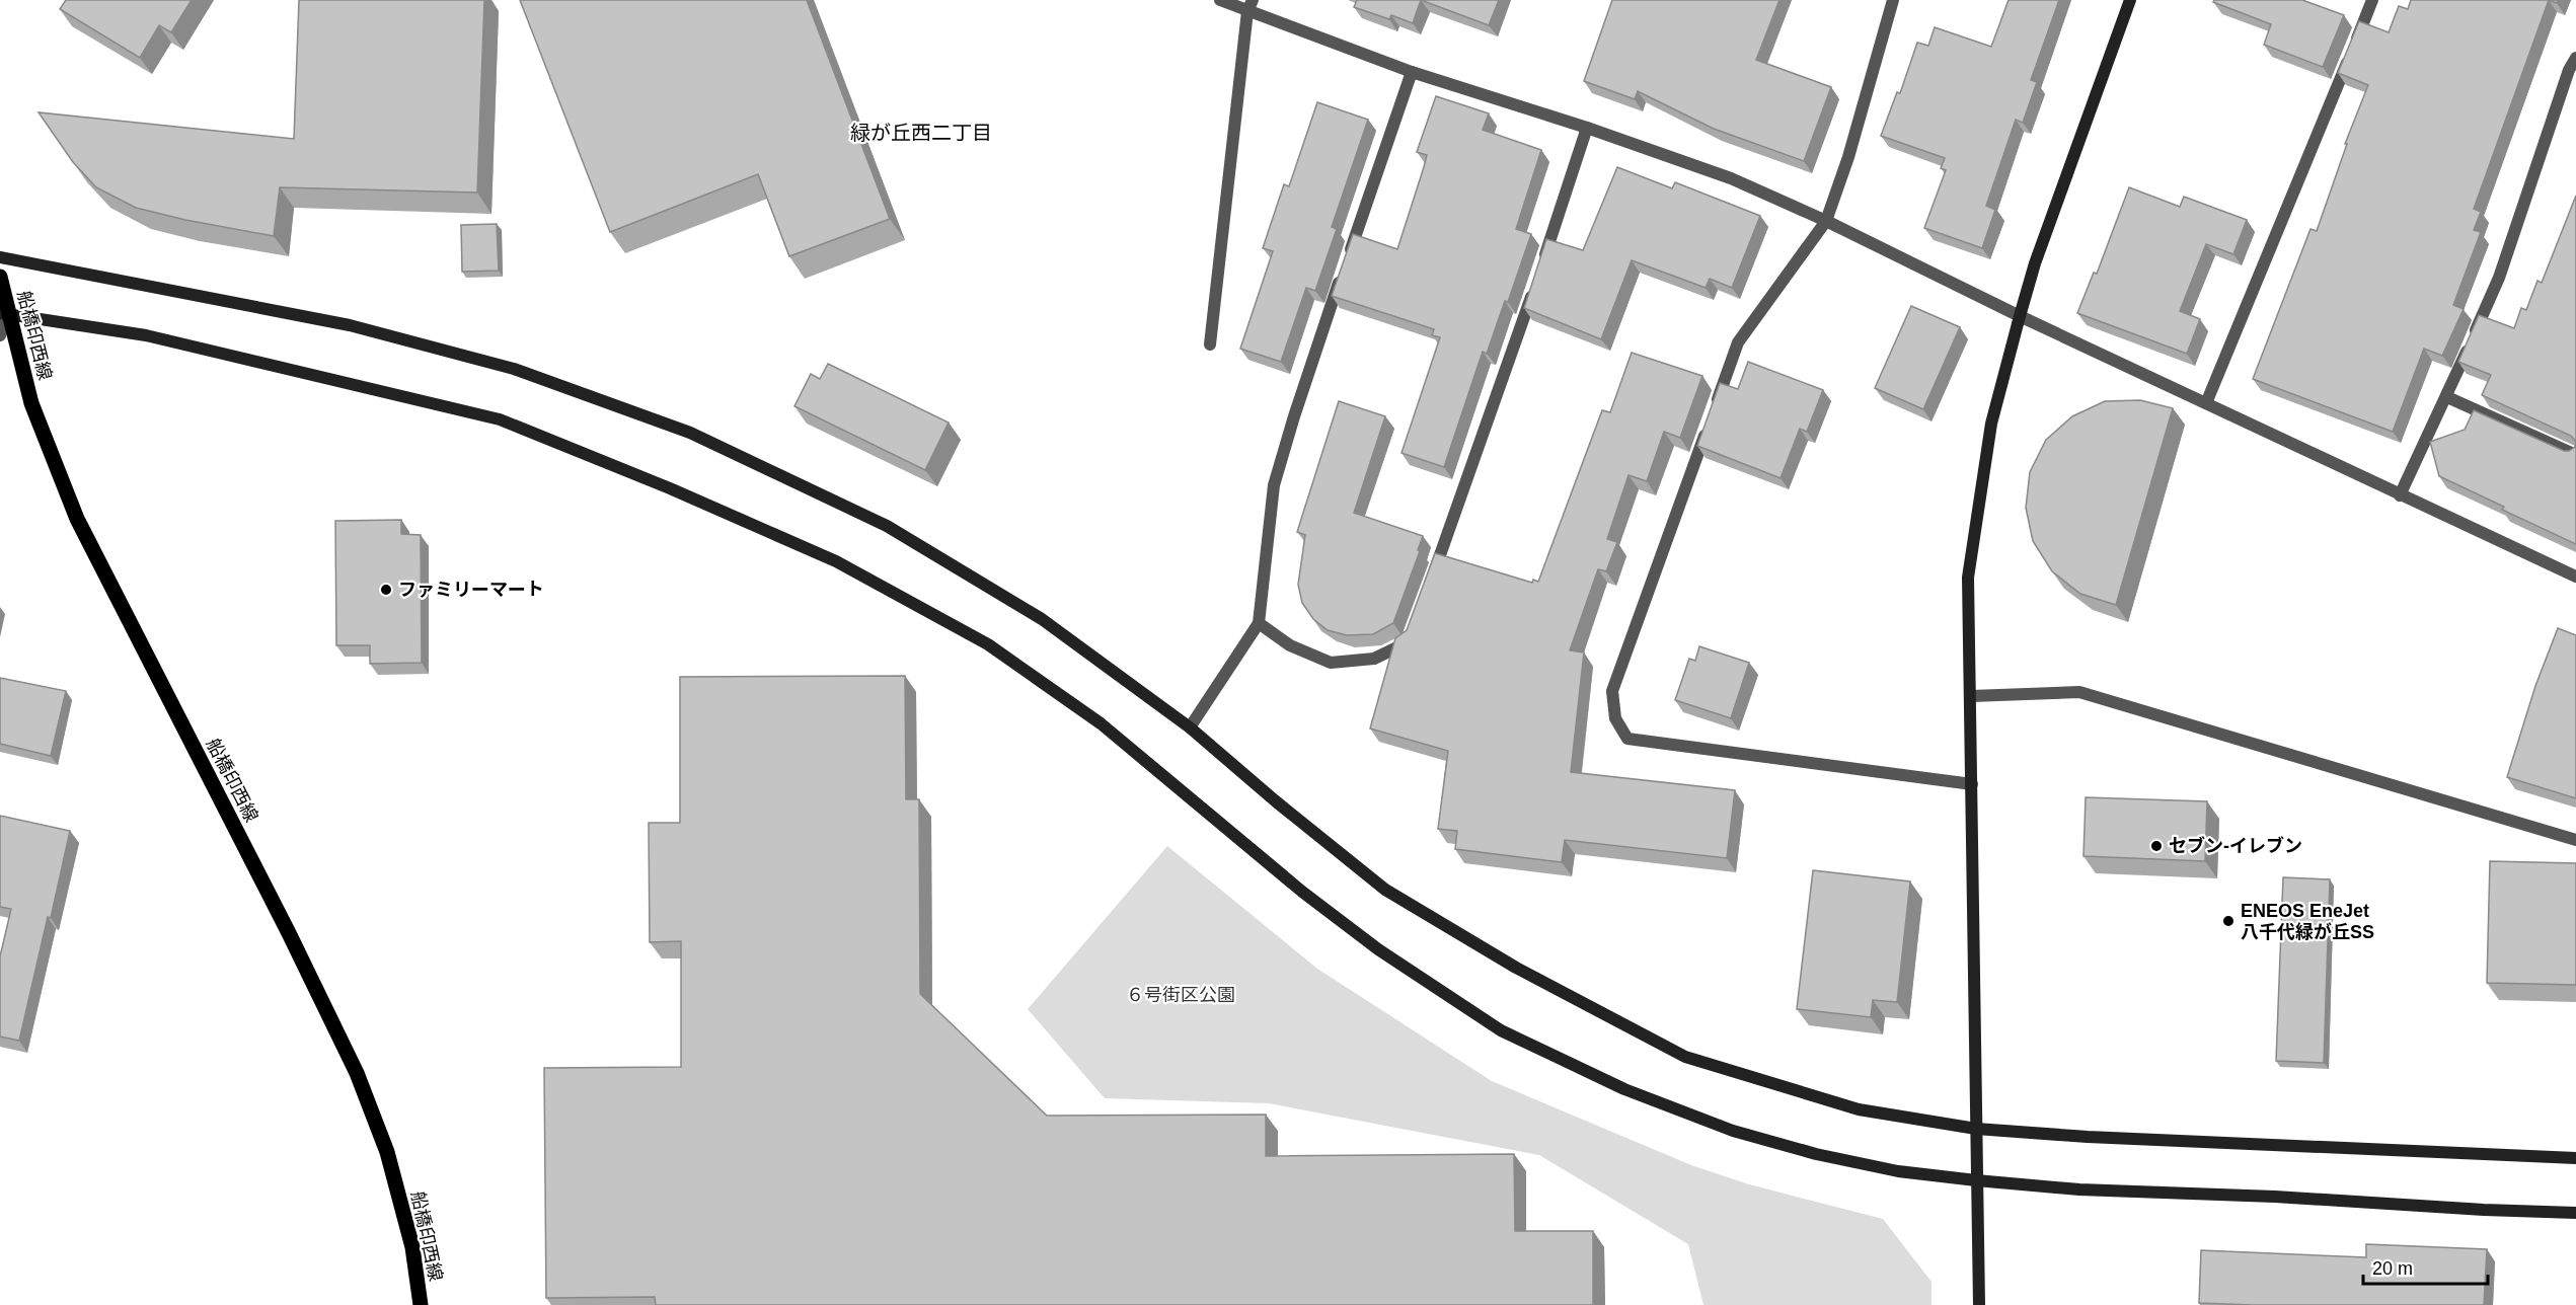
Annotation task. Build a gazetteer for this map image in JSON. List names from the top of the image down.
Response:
{
  "streets": {
    "main road": ["船橋印西線"]
  },
  "districts": ["緑が丘西二丁目"],
  "parks": ["６号街区公園"],
  "places": ["ファミリーマート", "セブン-イレブン", "ENEOS EneJet 八千代緑が丘SS"],
  "scale_bar": "20 m"
}
